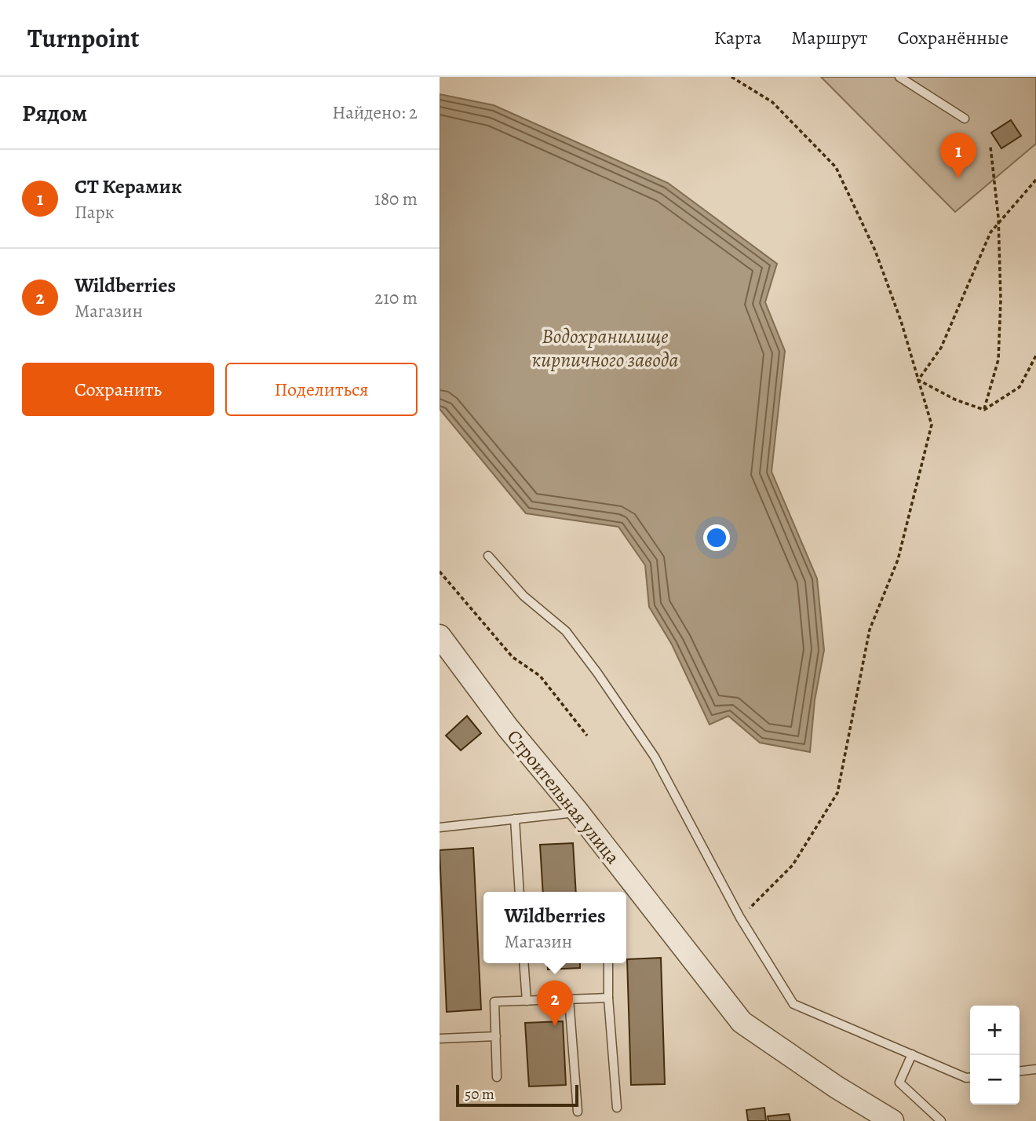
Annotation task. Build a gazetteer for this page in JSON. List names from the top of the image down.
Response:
{
  "streets": {
    "street": ["Строительная улица"]
  },
  "water": ["Водохранилище кирпичного завода"],
  "scale_bar": "50 m",
  "page": {
    "header": "Turnpoint",
    "nav": ["Карта", "Маршрут", "Сохранённые"],
    "heading": ["Рядом", "Найдено: 2"],
    "pins": ["1", "2"],
    "list": [
      {
        "mark": "1",
        "name": "СТ Керамик",
        "note": "Парк",
        "value": "180 m"
      },
      {
        "mark": "2",
        "name": "Wildberries",
        "note": "Магазин",
        "value": "210 m"
      }
    ],
    "buttons": ["Сохранить", "Поделиться"],
    "popup": ["Wildberries", "Магазин"],
    "map_buttons": ["+", "−"],
    "scale": "50 m"
  }
}
